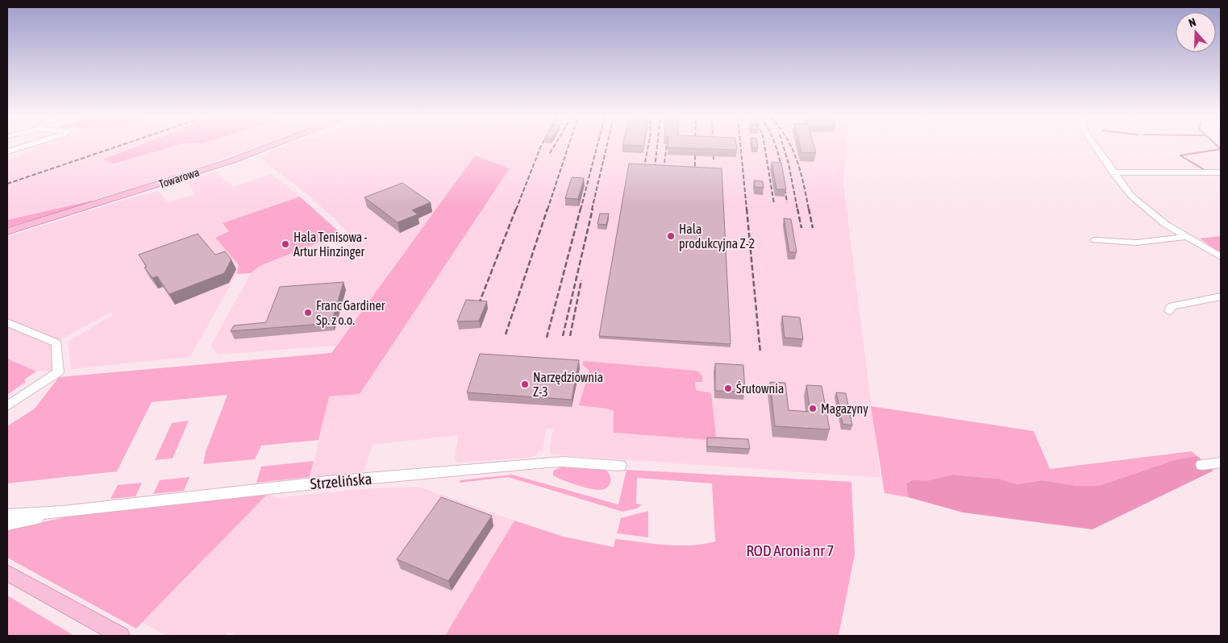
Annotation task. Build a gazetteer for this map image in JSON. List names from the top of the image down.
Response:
{
  "streets": {
    "main road": ["Towarowa"],
    "street": ["Strzelińska"]
  },
  "parks": ["ROD Aronia nr 7"],
  "places": [
    "Hala produkcyjna Z-2",
    "Hala Tenisowa - Artur Hinzinger",
    "Franc Gardiner Sp. z o.o.",
    "Narzędziownia Z-3",
    "Śrutownia",
    "Magazyny"
  ],
  "north": "top"
}
